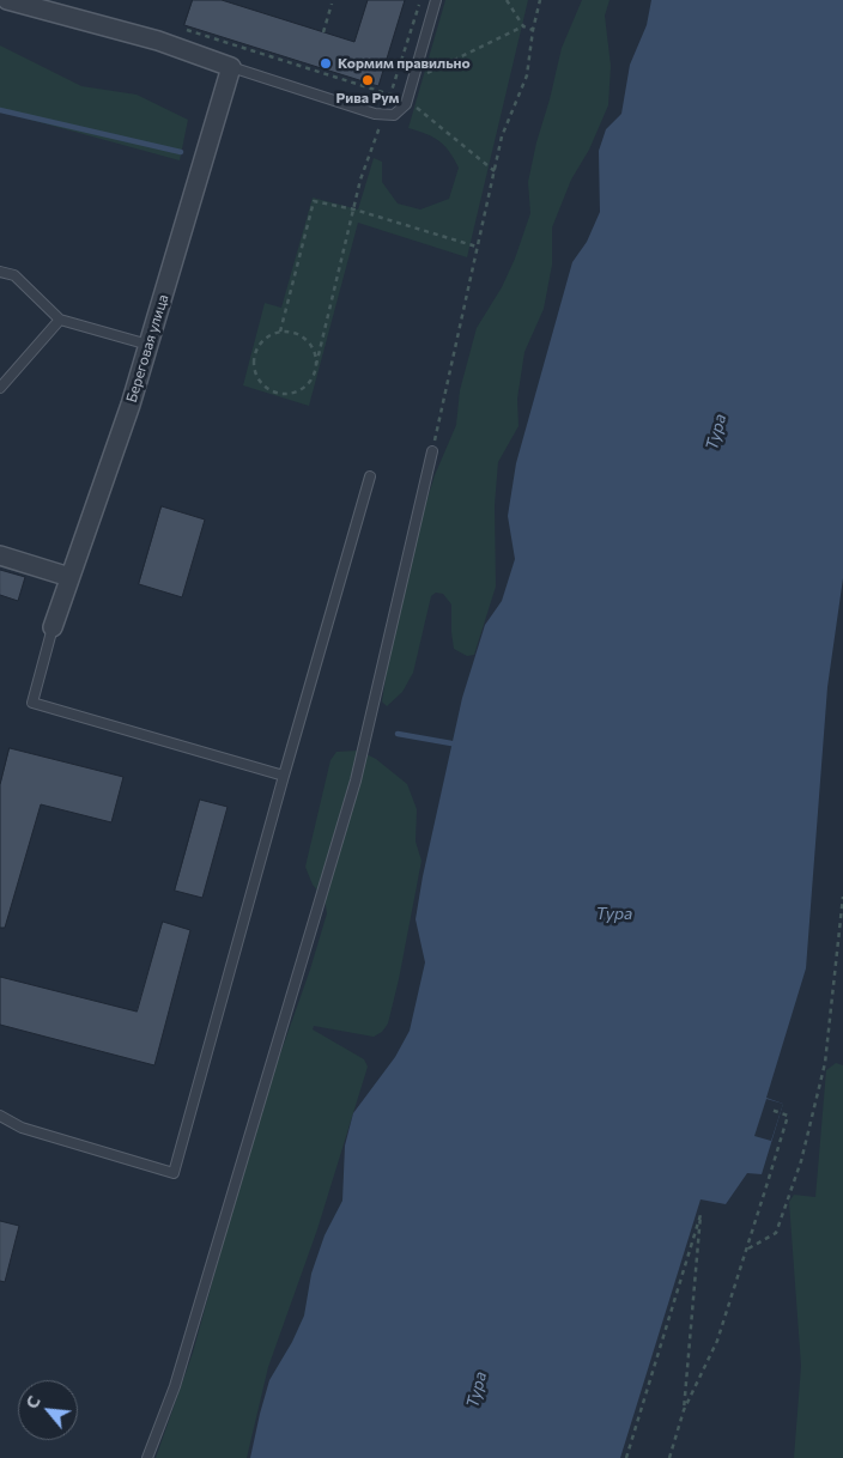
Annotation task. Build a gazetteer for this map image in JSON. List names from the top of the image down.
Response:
{
  "streets": {
    "street": ["Береговая улица"]
  },
  "water": ["Тура"],
  "places": ["Кормим правильно", "Рива Рум"],
  "north": "top left"
}
